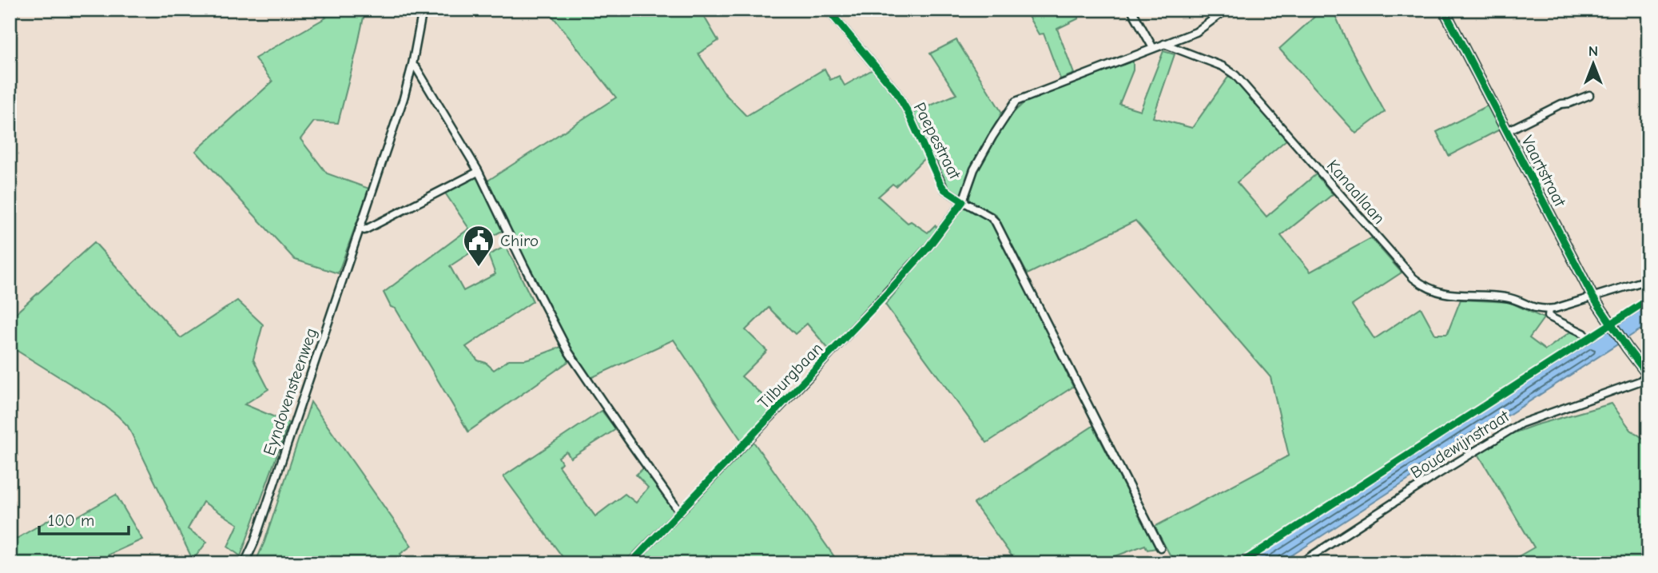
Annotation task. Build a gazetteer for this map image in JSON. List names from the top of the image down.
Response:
{
  "streets": {
    "main road": ["Vaartstraat"],
    "street": [
      "Paepestraat",
      "Kanaallaan",
      "Tilburgbaan",
      "Eyndovensteenweg",
      "Boudewijnstraat"
    ]
  },
  "crossings": [
    ["Paepestraat", "Tilburgbaan"],
    ["Vaartstraat", "Kanaallaan"],
    ["Vaartstraat", "Boudewijnstraat"],
    ["Kanaallaan", "Tilburgbaan"]
  ],
  "places": {
    "public building": ["Chiro"]
  },
  "scale_bar": "100 m",
  "north": "top"
}
